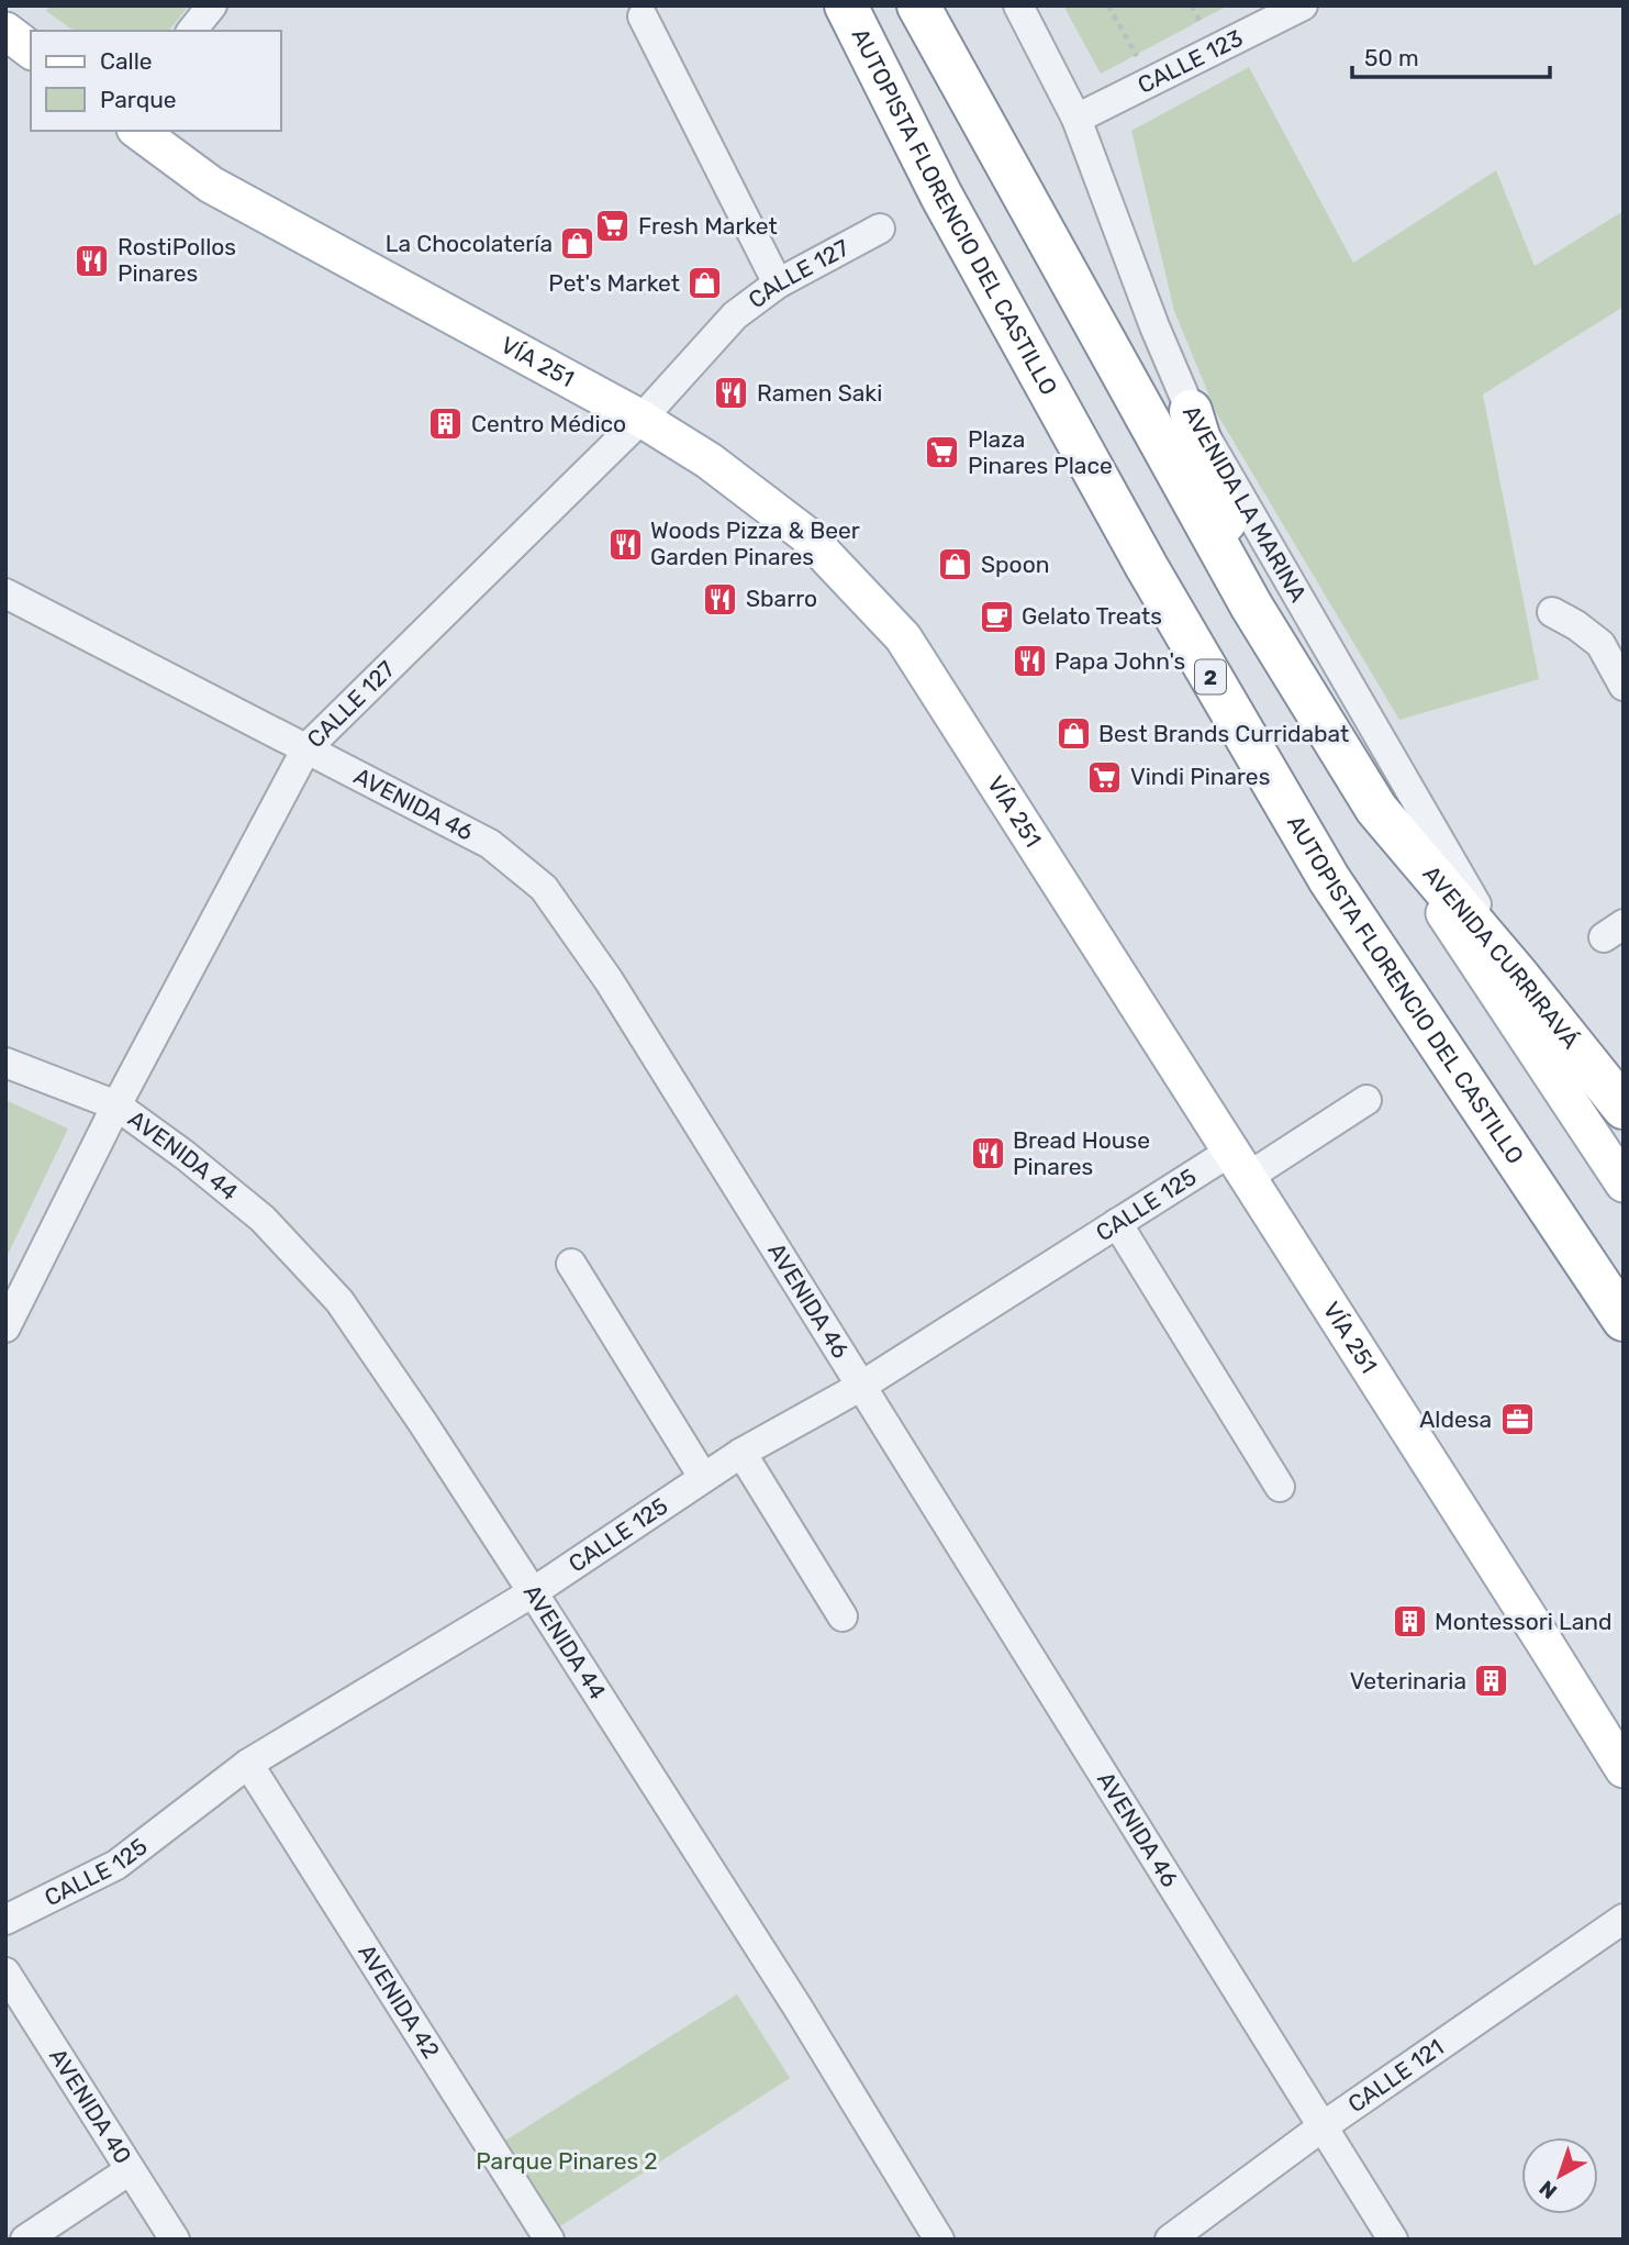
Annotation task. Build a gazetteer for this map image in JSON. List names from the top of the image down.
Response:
{
  "streets": {
    "highway": ["AUTOPISTA FLORENCIO DEL CASTILLO", "2", "AVENIDA CURRIRAVÁ"],
    "main road": ["VÍA 251"],
    "street": [
      "CALLE 123",
      "CALLE 127",
      "AVENIDA LA MARINA",
      "AVENIDA 46",
      "AVENIDA 44",
      "CALLE 125",
      "AVENIDA 42",
      "CALLE 121",
      "AVENIDA 40"
    ]
  },
  "crossings": [
    ["CALLE 123", "AVENIDA LA MARINA"],
    ["CALLE 127", "VÍA 251"],
    ["CALLE 127", "AVENIDA 46"],
    ["CALLE 127", "AVENIDA 44"],
    ["VÍA 251", "CALLE 125"],
    ["AVENIDA LA MARINA", "AVENIDA CURRIRAVÁ"],
    ["AVENIDA 46", "CALLE 125"],
    ["AVENIDA 46", "CALLE 121"],
    ["AVENIDA 44", "CALLE 125"],
    ["CALLE 125", "AVENIDA 42"]
  ],
  "parks": ["Parque Pinares 2"],
  "places": {
    "supermarket": ["Fresh Market", "Plaza Pinares Place", "Vindi Pinares"],
    "shop": [
      "La Chocolatería",
      "Pet's Market",
      "Spoon",
      "Best Brands Curridabat"
    ],
    "restaurant": [
      "RostiPollos Pinares",
      "Ramen Saki",
      "Woods Pizza & Beer Garden Pinares",
      "Sbarro",
      "Papa John's",
      "Bread House Pinares"
    ],
    "building": ["Centro Médico", "Montessori Land", "Veterinaria"],
    "cafe": ["Gelato Treats"],
    "office": ["Aldesa"]
  },
  "legend": ["Calle", "Parque"],
  "scale_bar": "50 m",
  "north": "bottom left"
}
